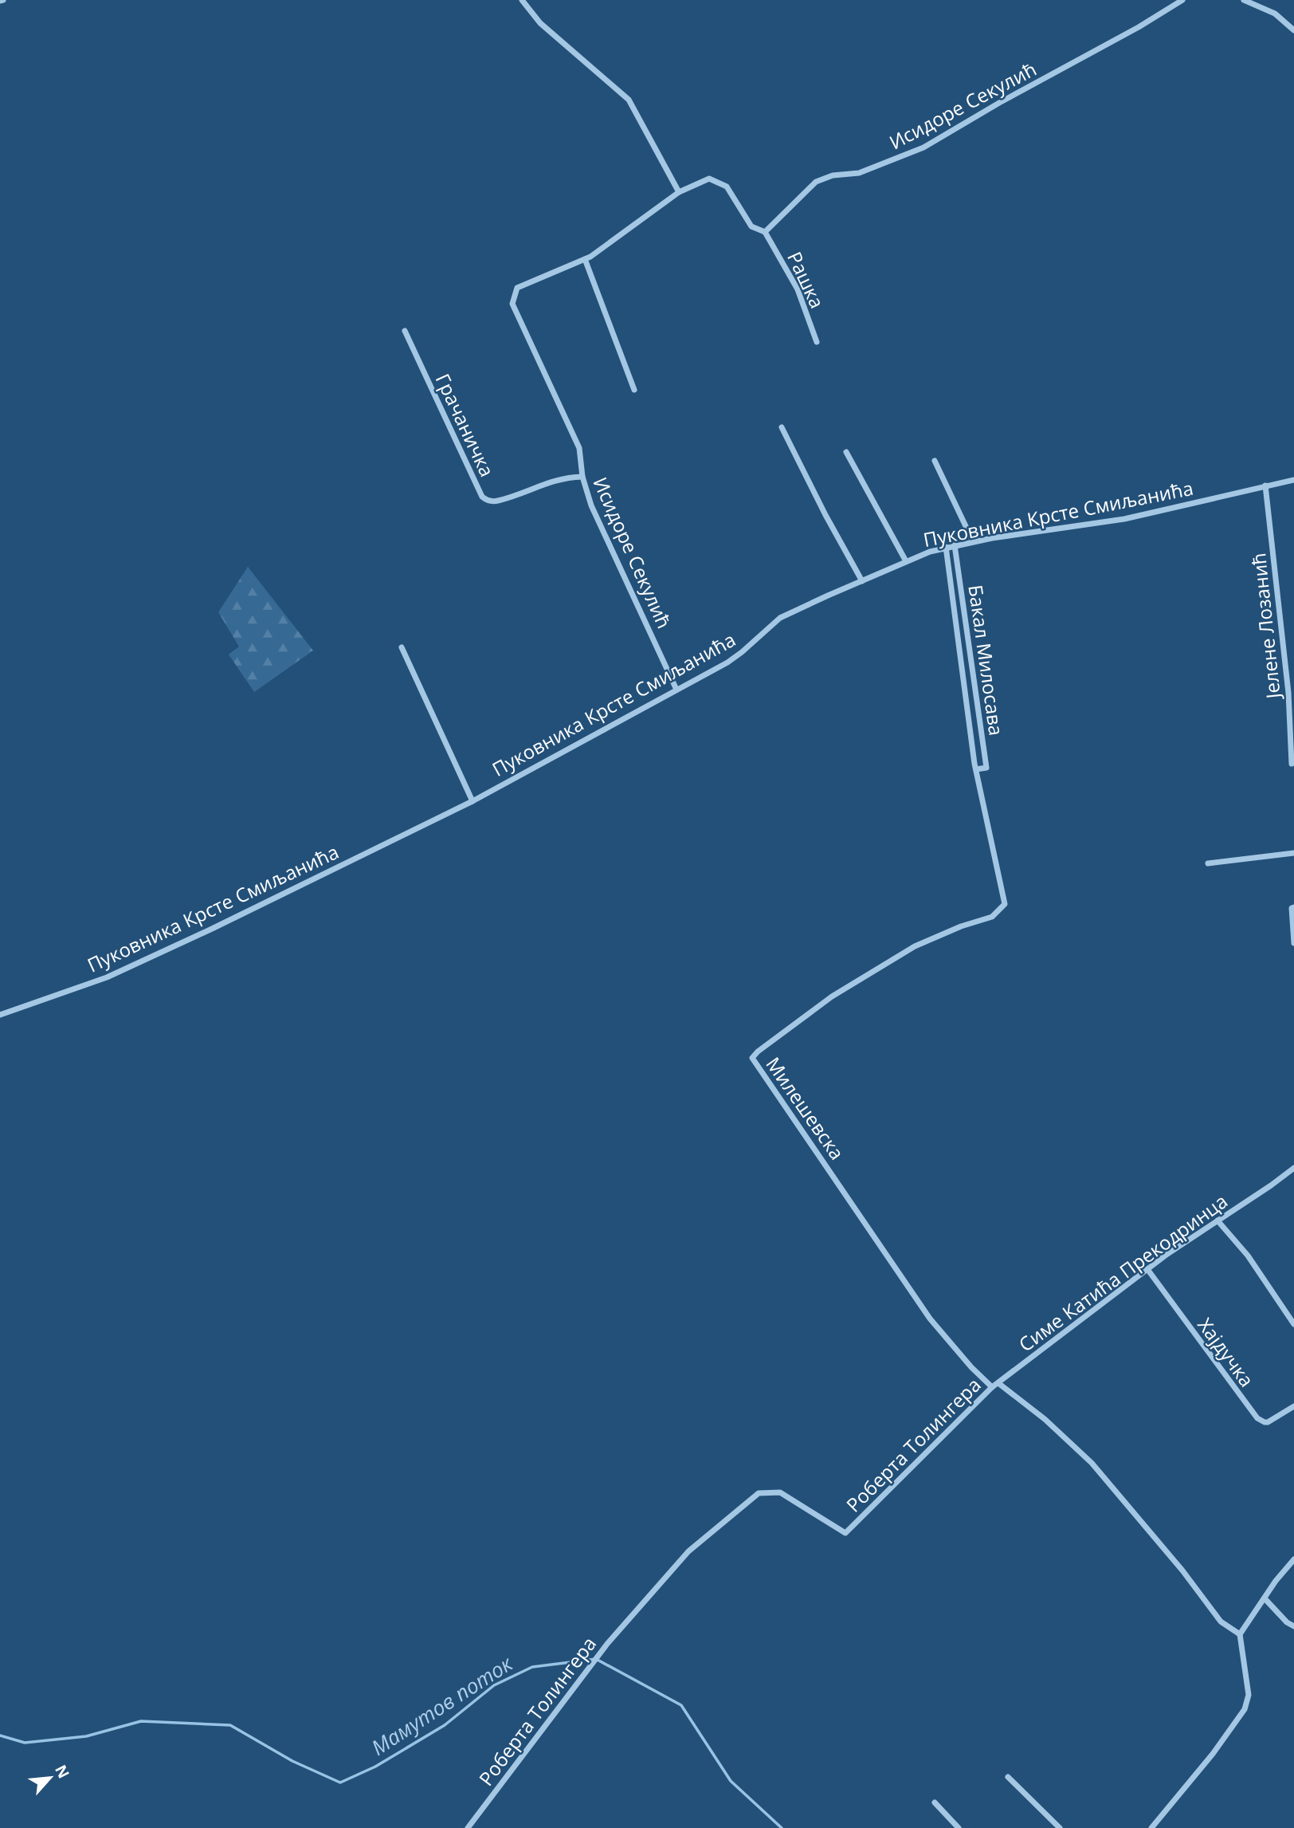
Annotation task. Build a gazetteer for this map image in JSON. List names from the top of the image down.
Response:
{
  "streets": {
    "street": [
      "Исидоре Секулић",
      "Рашка",
      "Грачаничка",
      "Пуковника Крсте Смиљанића",
      "Јелене Лозанић",
      "Бакал Милосава",
      "Милешевска",
      "Симе Катића Прекодринца",
      "Хајдучка",
      "Роберта Толингера"
    ]
  },
  "crossings": [
    ["Исидоре Секулић", "Рашка"],
    ["Исидоре Секулић", "Грачаничка"],
    ["Исидоре Секулић", "Пуковника Крсте Смиљанића"],
    ["Пуковника Крсте Смиљанића", "Јелене Лозанић"],
    ["Пуковника Крсте Смиљанића", "Бакал Милосава"],
    ["Бакал Милосава", "Милешевска"],
    ["Милешевска", "Роберта Толингера"],
    ["Симе Катића Прекодринца", "Хајдучка"],
    ["Симе Катића Прекодринца", "Роберта Толингера"]
  ],
  "water": ["Мамутов поток"],
  "north": "top right"
}
